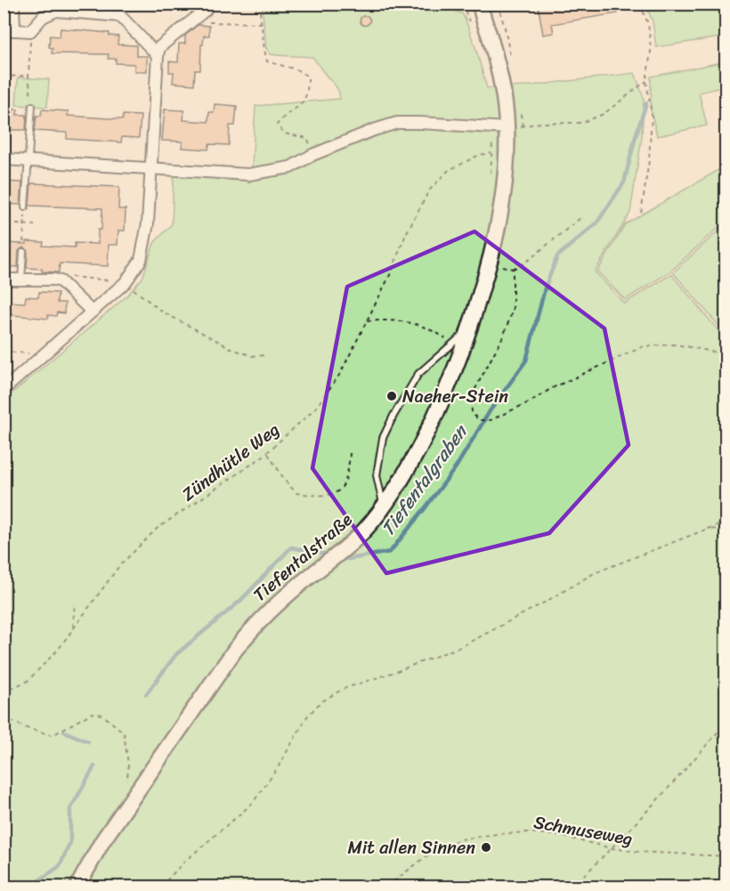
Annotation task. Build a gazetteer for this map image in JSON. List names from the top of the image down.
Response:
{
  "streets": {
    "street": ["Tiefentalstraße"],
    "path": ["Zündhütle Weg", "Schmuseweg"]
  },
  "water": ["Tiefentalgraben"],
  "places": ["Naeher-Stein", "Mit allen Sinnen"]
}
